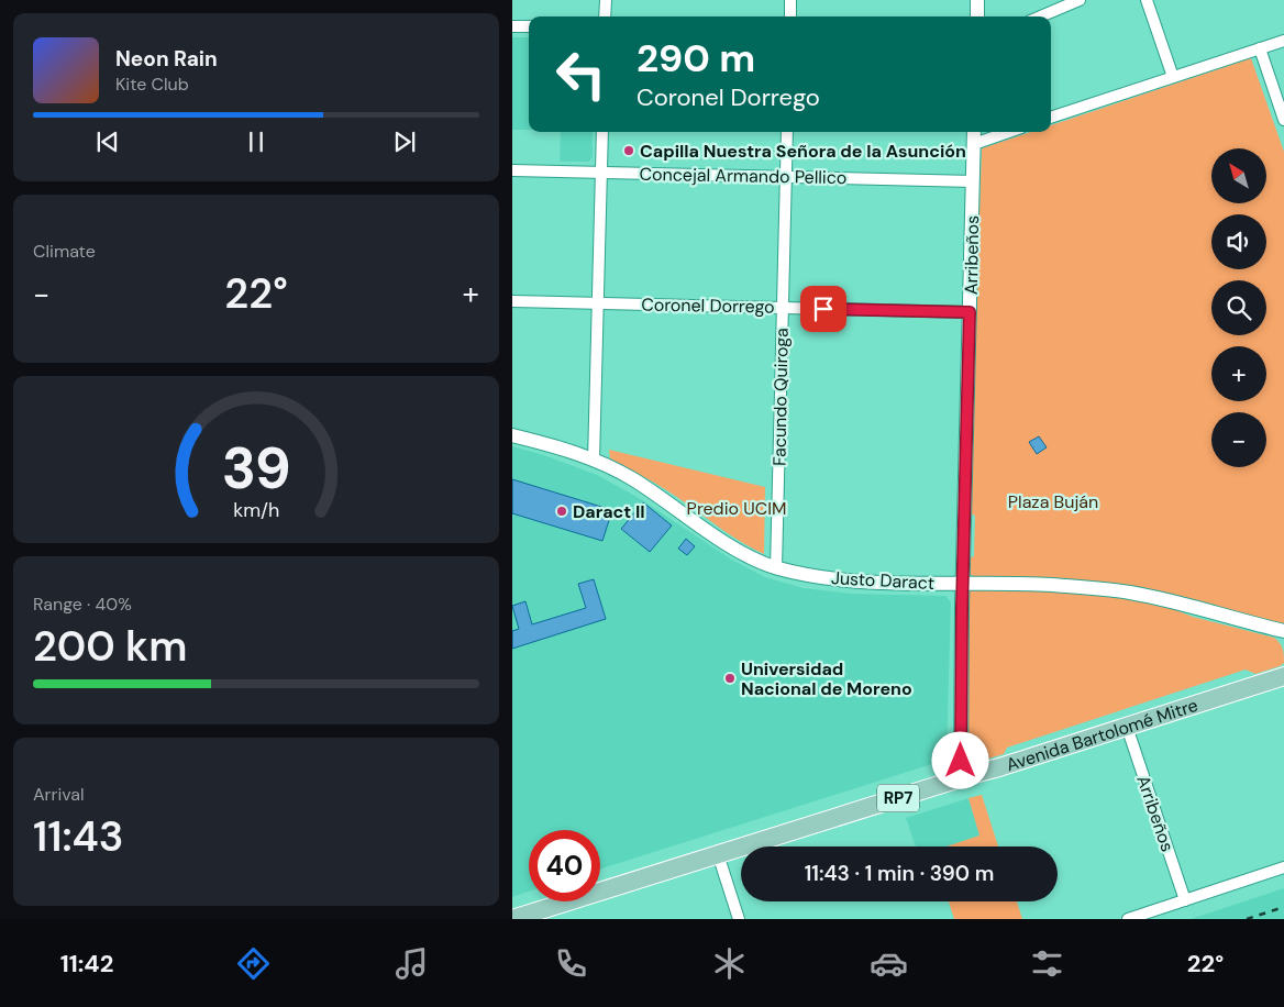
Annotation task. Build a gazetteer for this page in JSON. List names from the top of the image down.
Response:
{
  "streets": {
    "main road": ["Avenida Bartolomé Mitre", "RP7"],
    "street": [
      "Concejal Armando Pellico",
      "Arribeños",
      "Coronel Dorrego",
      "Facundo Quiroga",
      "Justo Daract"
    ]
  },
  "crossings": [
    ["Concejal Armando Pellico", "Arribeños"],
    ["Concejal Armando Pellico", "Facundo Quiroga"],
    ["Arribeños", "Coronel Dorrego"],
    ["Arribeños", "Justo Daract"],
    ["Arribeños", "Avenida Bartolomé Mitre"],
    ["Coronel Dorrego", "Facundo Quiroga"],
    ["Facundo Quiroga", "Justo Daract"]
  ],
  "parks": ["Plaza Buján", "Predio UCIM"],
  "places": ["Capilla Nuestra Señora de la Asunción", "Daract II", "Universidad Nacional de Moreno"],
  "north": "top left",
  "page": {
    "turn": ["290 m", "Coronel Dorrego"],
    "song": ["Neon Rain", "Kite Club"],
    "map_buttons": ["+", "−"],
    "tile": [
      "Climate",
      ["Range · 40%", "200 km"],
      ["Arrival", "11:43"]
    ],
    "heat": ["−", "22°", "+"],
    "limit": "40",
    "trip": "11:43 · 1 min · 390 m",
    "tabs": ["11:42", "22°"],
    "gauge": ["39", "km/h"]
  }
}
